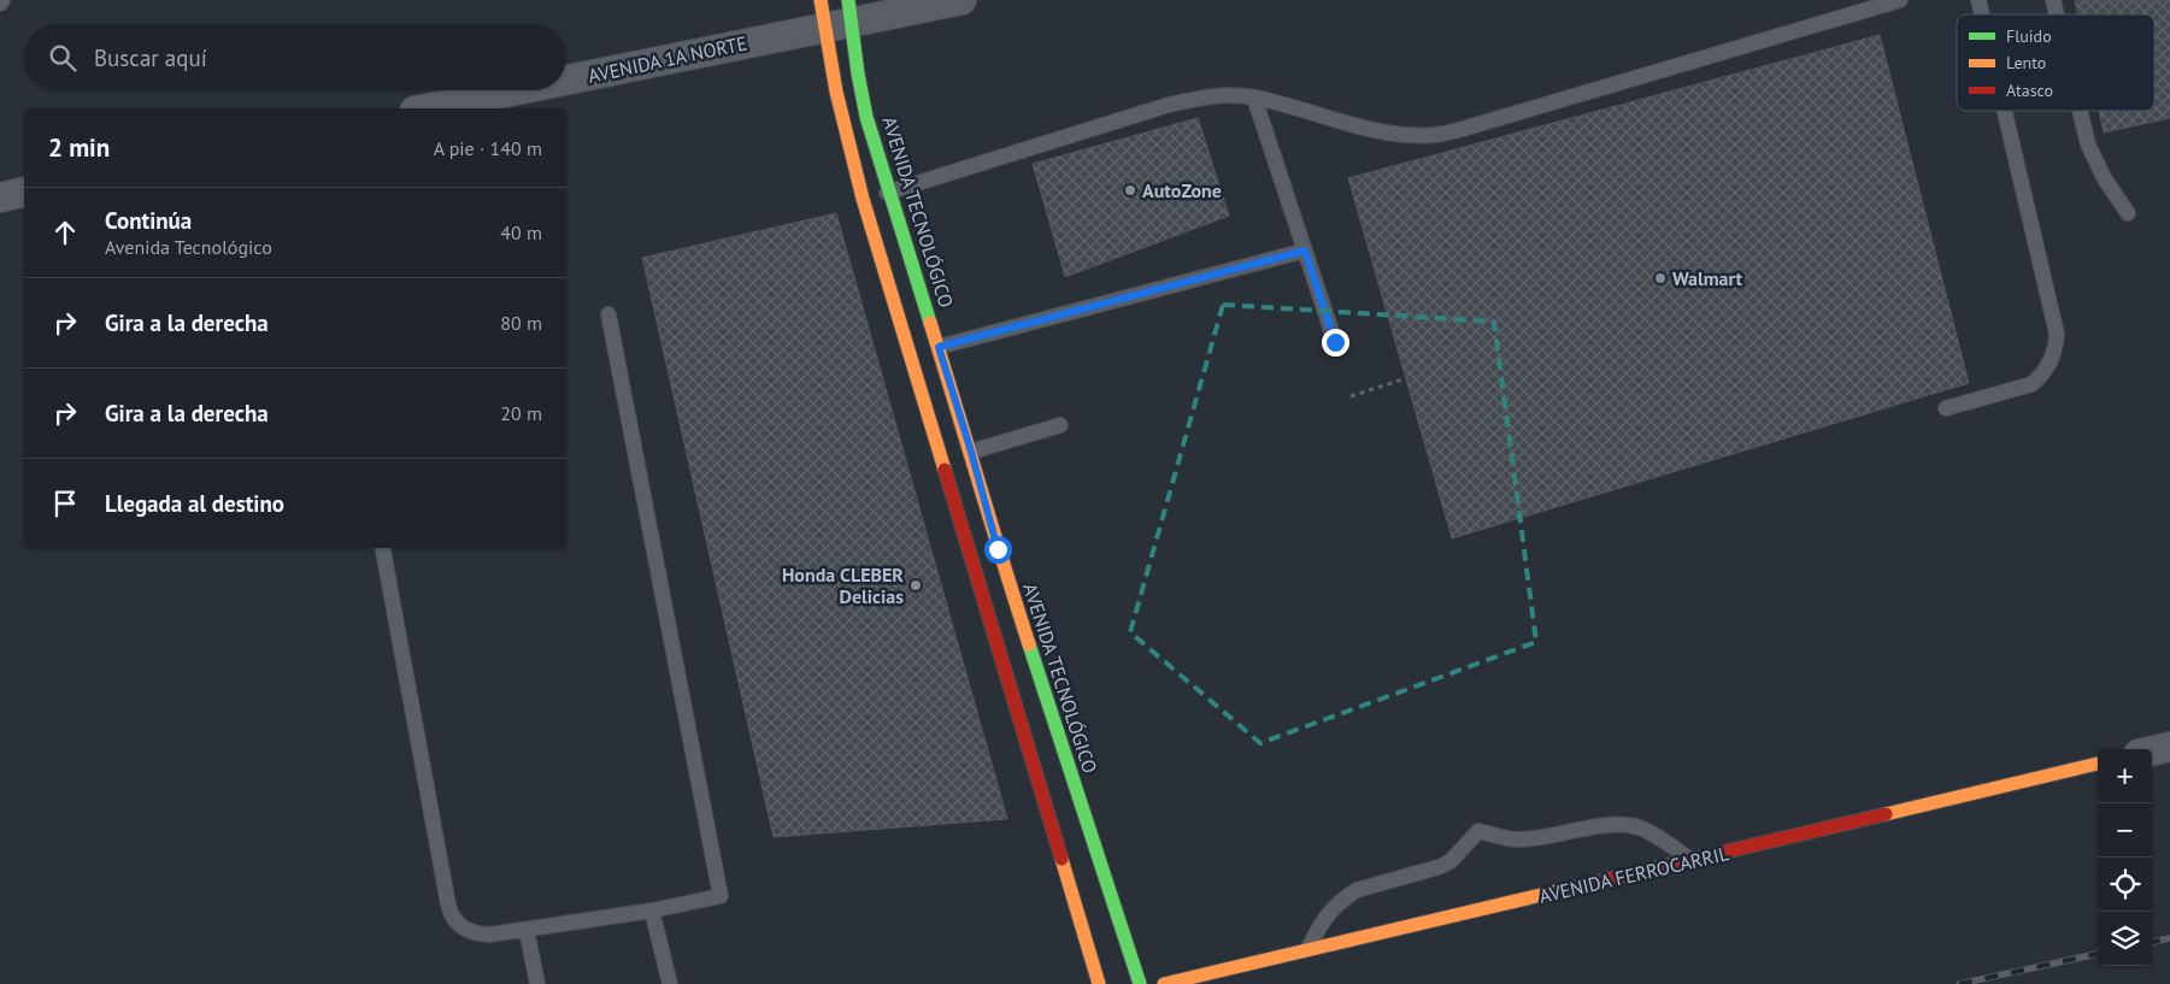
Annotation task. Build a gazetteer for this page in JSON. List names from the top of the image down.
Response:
{
  "streets": {
    "main road": ["AVENIDA TECNOLÓGICO", "AVENIDA FERROCARRIL"],
    "street": ["AVENIDA 1A NORTE"]
  },
  "crossings": [
    ["AVENIDA 1A NORTE", "AVENIDA TECNOLÓGICO"]
  ],
  "places": ["AutoZone", "Walmart", "Honda CLEBER Delicias"],
  "legend": ["Fluido", "Lento", "Atasco"],
  "page": {
    "search": "Buscar aquí",
    "heading": ["2 min", "A pie · 140 m"],
    "list": [
      ["Continúa", "Avenida Tecnológico", "40 m"],
      ["Gira a la derecha", "80 m"],
      ["Gira a la derecha", "20 m"],
      "Llegada al destino"
    ],
    "map_buttons": ["+", "−"]
  }
}
